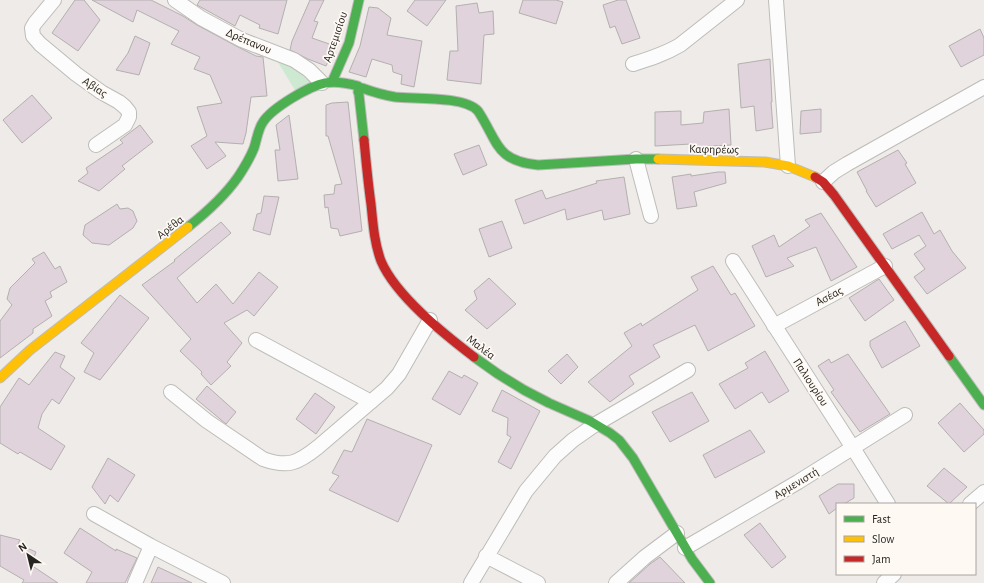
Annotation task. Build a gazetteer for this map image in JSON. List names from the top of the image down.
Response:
{
  "streets": {
    "street": [
      "Αρτεμισίου",
      "Δρέπανου",
      "Αβίας",
      "Καφηρέως",
      "Αρέθα",
      "Ασέας",
      "Μαλέα",
      "Παλιουρίου",
      "Αρμενιστή"
    ]
  },
  "crossings": [
    ["Αρτεμισίου", "Δρέπανου"],
    ["Αρτεμισίου", "Αρέθα"],
    ["Δρέπανου", "Αρέθα"],
    ["Καφηρέως", "Ασέας"],
    ["Καφηρέως", "Μαλέα"],
    ["Ασέας", "Παλιουρίου"],
    ["Μαλέα", "Αρμενιστή"],
    ["Παλιουρίου", "Αρμενιστή"]
  ],
  "legend": ["Fast", "Slow", "Jam"],
  "north": "top left"
}
